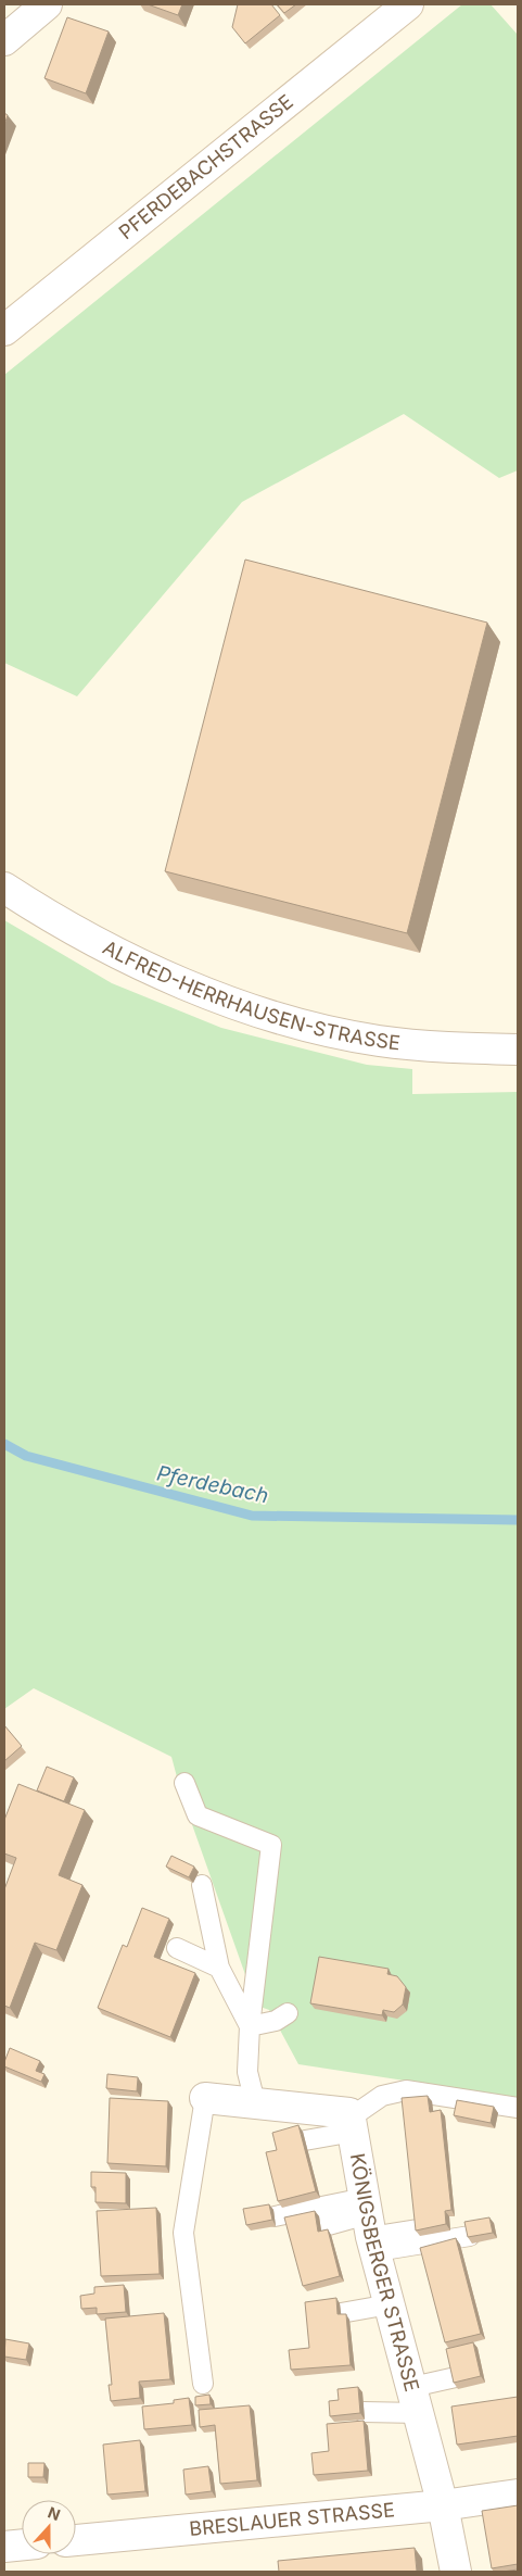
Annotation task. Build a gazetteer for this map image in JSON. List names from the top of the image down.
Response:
{
  "streets": {
    "street": [
      "PFERDEBACHSTRASSE",
      "ALFRED-HERRHAUSEN-STRASSE",
      "KÖNIGSBERGER STRASSE",
      "BRESLAUER STRASSE"
    ]
  },
  "crossings": [
    ["KÖNIGSBERGER STRASSE", "BRESLAUER STRASSE"]
  ],
  "water": ["Pferdebach"],
  "north": "top"
}
